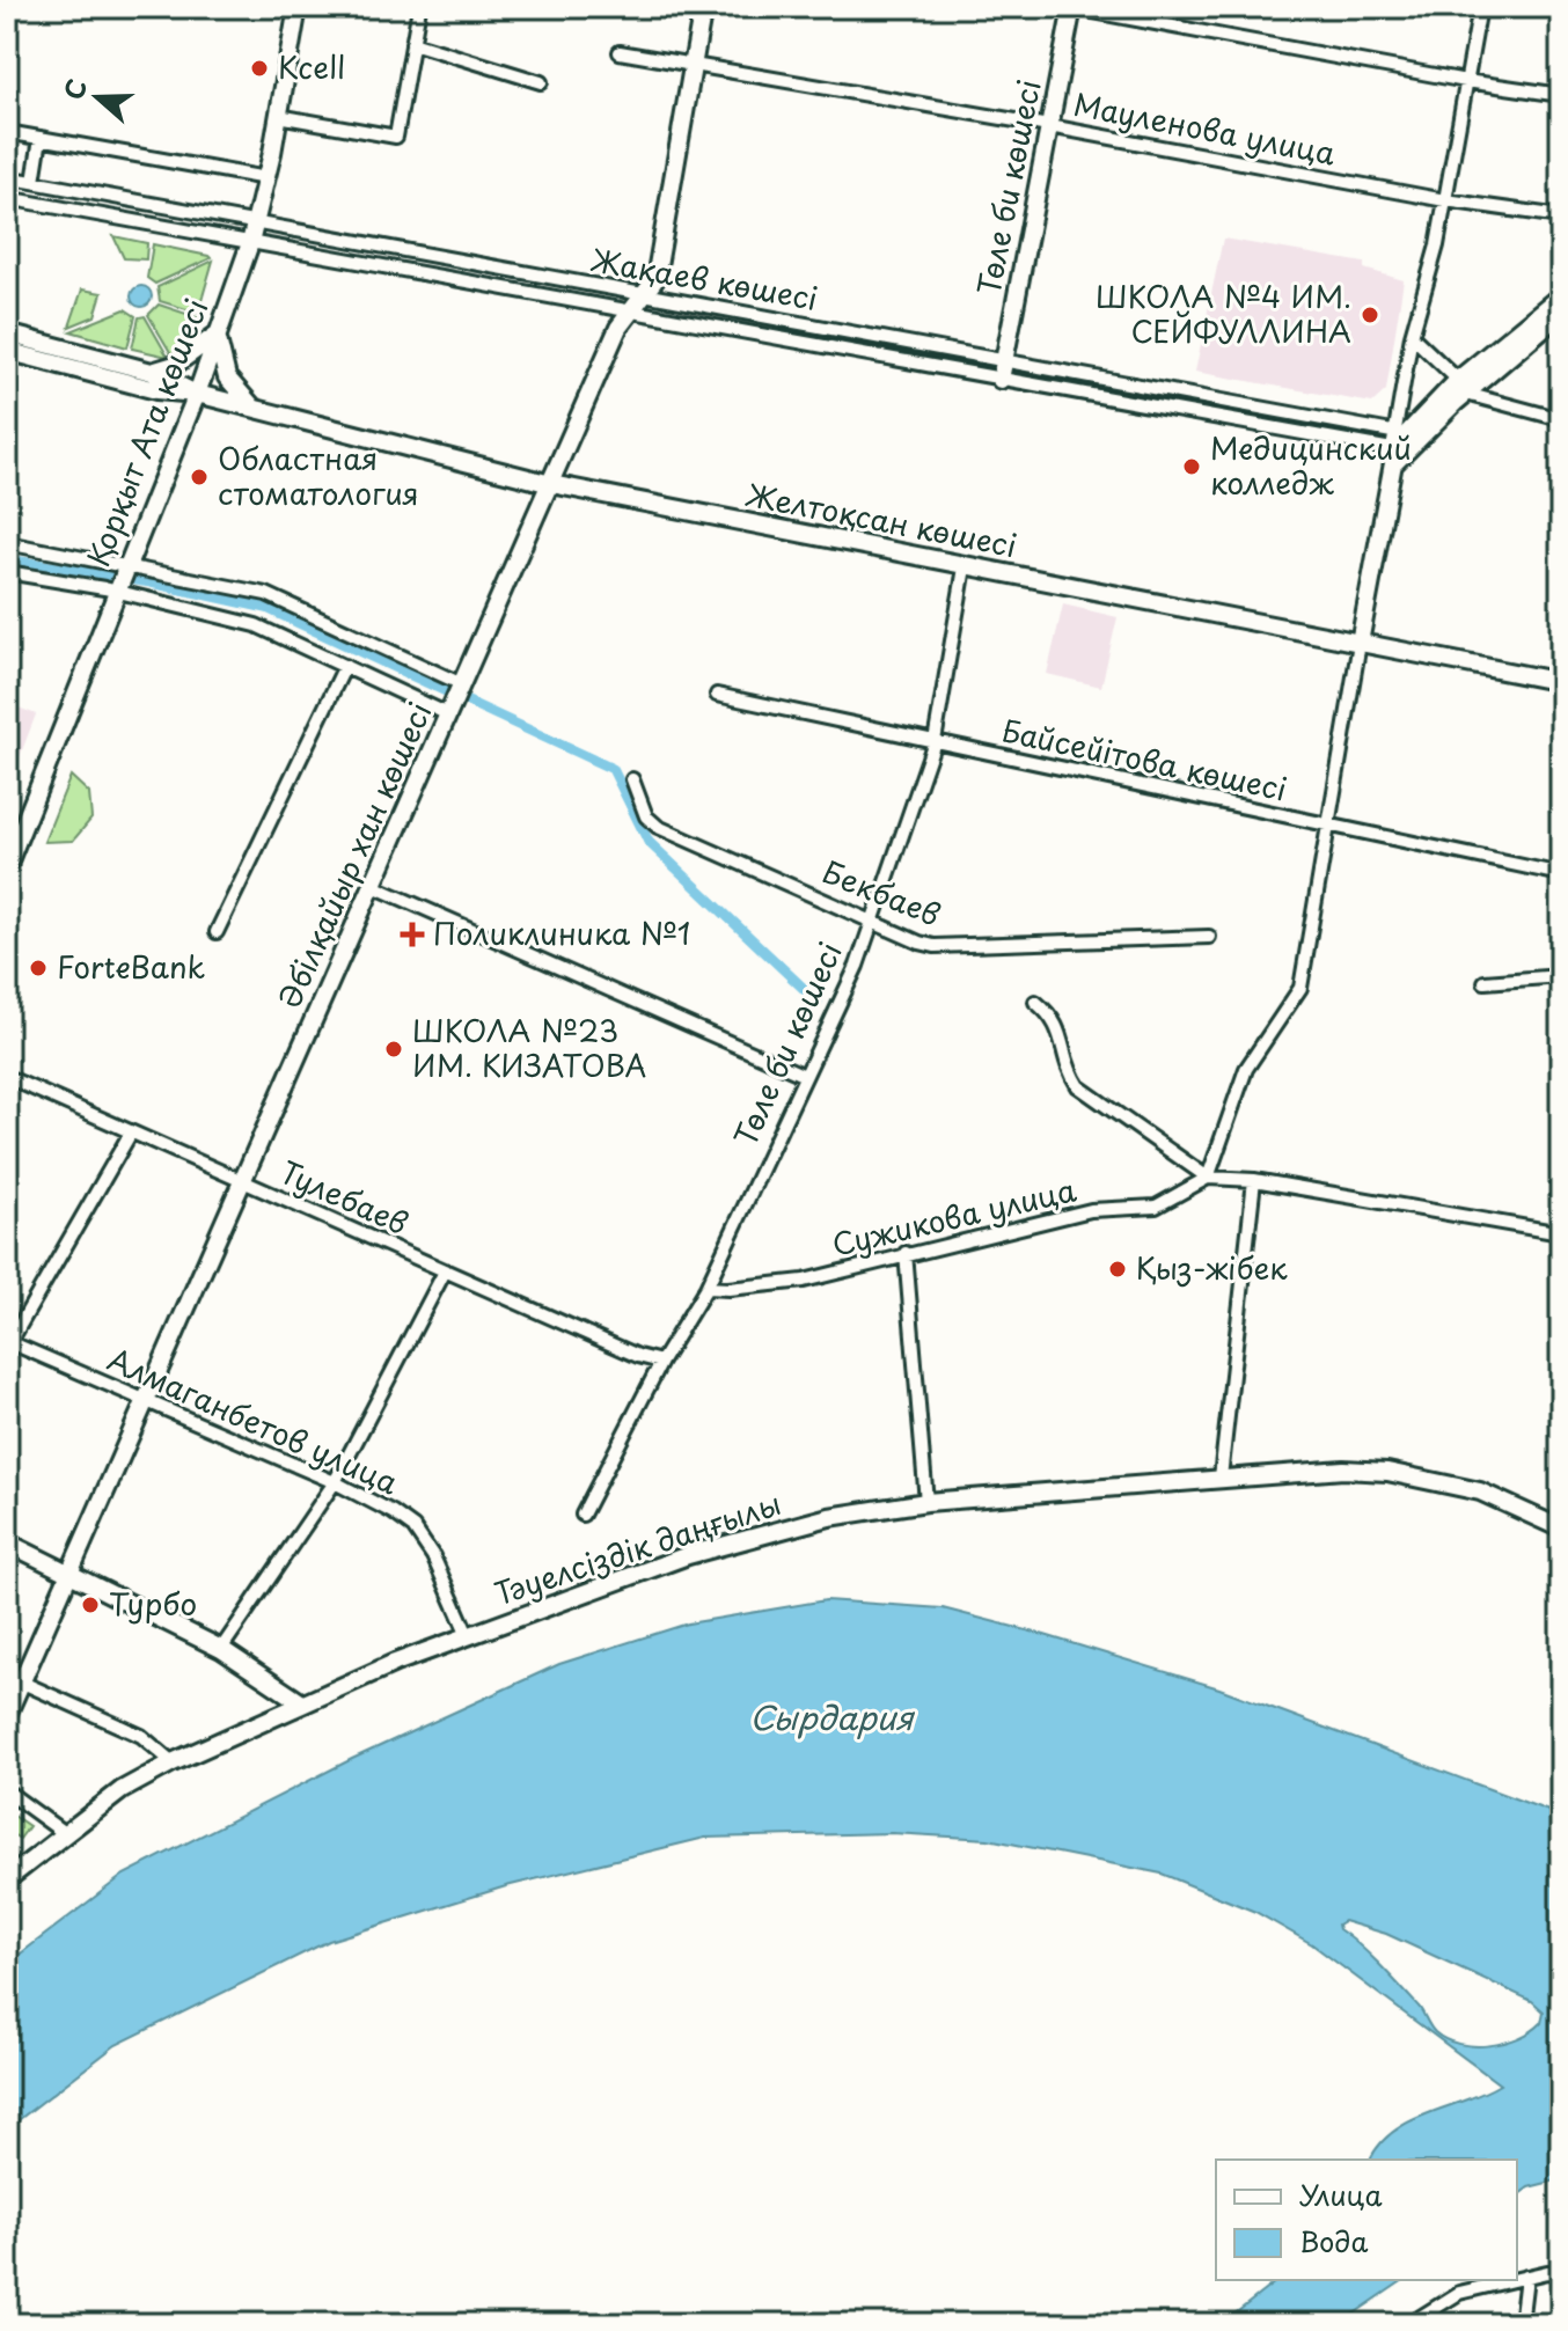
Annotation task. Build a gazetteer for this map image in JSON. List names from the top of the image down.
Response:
{
  "streets": {
    "street": [
      "Мауленова улица",
      "Төле би көшесі",
      "Жақаев көшесі",
      "Қорқыт Ата көшесі",
      "Желтоқсан көшесі",
      "Байсейітова көшесі",
      "Әбілқайыр хан көшесі",
      "Бекбаев",
      "Тулебаев",
      "Сужикова улица",
      "Алмаганбетов улица",
      "Тәуелсіздік даңғылы"
    ]
  },
  "crossings": [
    ["Мауленова улица", "Төле би көшесі"],
    ["Мауленова улица", "Әбілқайыр хан көшесі"],
    ["Төле би көшесі", "Жақаев көшесі"],
    ["Төле би көшесі", "Желтоқсан көшесі"],
    ["Төле би көшесі", "Байсейітова көшесі"],
    ["Төле би көшесі", "Бекбаев"],
    ["Төле би көшесі", "Тулебаев"],
    ["Төле би көшесі", "Сужикова улица"],
    ["Жақаев көшесі", "Қорқыт Ата көшесі"],
    ["Жақаев көшесі", "Әбілқайыр хан көшесі"],
    ["Қорқыт Ата көшесі", "Желтоқсан көшесі"],
    ["Желтоқсан көшесі", "Әбілқайыр хан көшесі"],
    ["Әбілқайыр хан көшесі", "Тулебаев"],
    ["Әбілқайыр хан көшесі", "Алмаганбетов улица"],
    ["Алмаганбетов улица", "Тәуелсіздік даңғылы"]
  ],
  "water": ["Сырдария"],
  "places": {
    "other": [
      "Kcell",
      "ШКОЛА №4 ИМ. СЕЙФУЛЛИНА",
      "Медицинский колледж",
      "Областная стоматология",
      "ForteBank",
      "ШКОЛА №23 ИМ. КИЗАТОВА",
      "Қыз-жібек",
      "Турбо"
    ],
    "health": ["Поликлиника №1"]
  },
  "legend": ["Улица", "Вода"],
  "north": "left"
}
